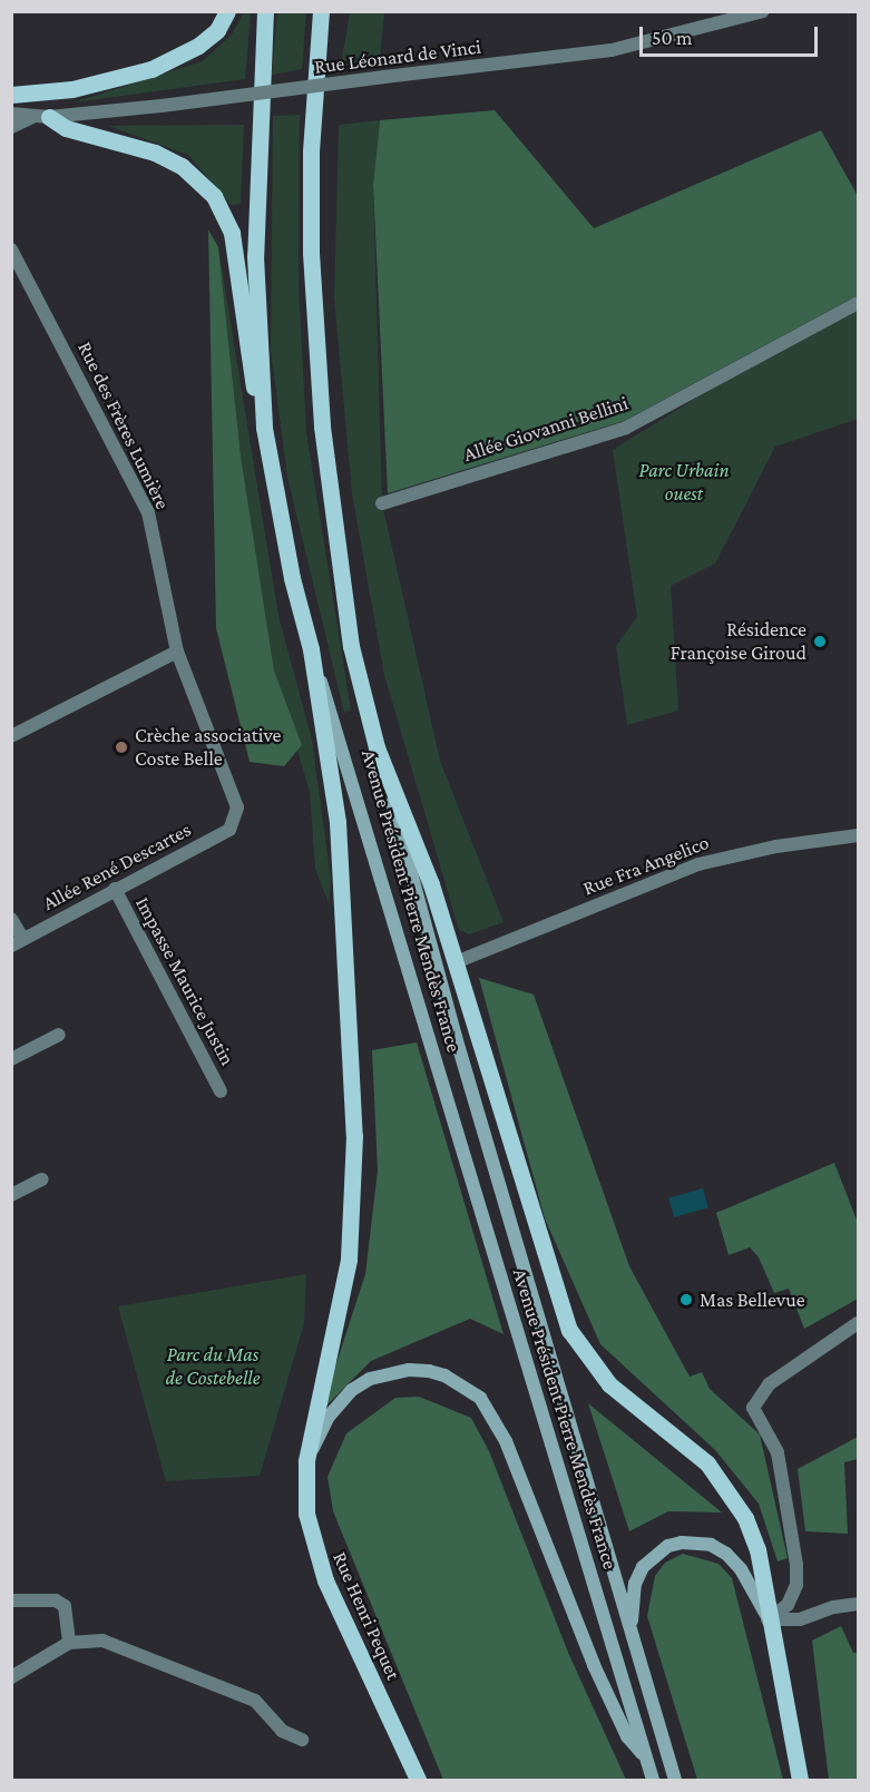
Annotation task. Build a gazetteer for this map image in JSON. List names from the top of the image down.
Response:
{
  "streets": {
    "main road": ["Avenue Président Pierre Mendès France", "Rue Henri Pequet"],
    "street": [
      "Rue Léonard de Vinci",
      "Rue des Frères Lumière",
      "Allée Giovanni Bellini",
      "Rue Fra Angelico",
      "Allée René Descartes",
      "Impasse Maurice Justin"
    ]
  },
  "crossings": [
    ["Rue des Frères Lumière", "Allée René Descartes"],
    ["Allée René Descartes", "Impasse Maurice Justin"],
    ["Avenue Président Pierre Mendès France", "Rue Henri Pequet"]
  ],
  "parks": ["Parc Urbain ouest", "Parc du Mas de Costebelle"],
  "places": ["Résidence Françoise Giroud", "Crèche associative Coste Belle", "Mas Bellevue"],
  "scale_bar": "50 m"
}
